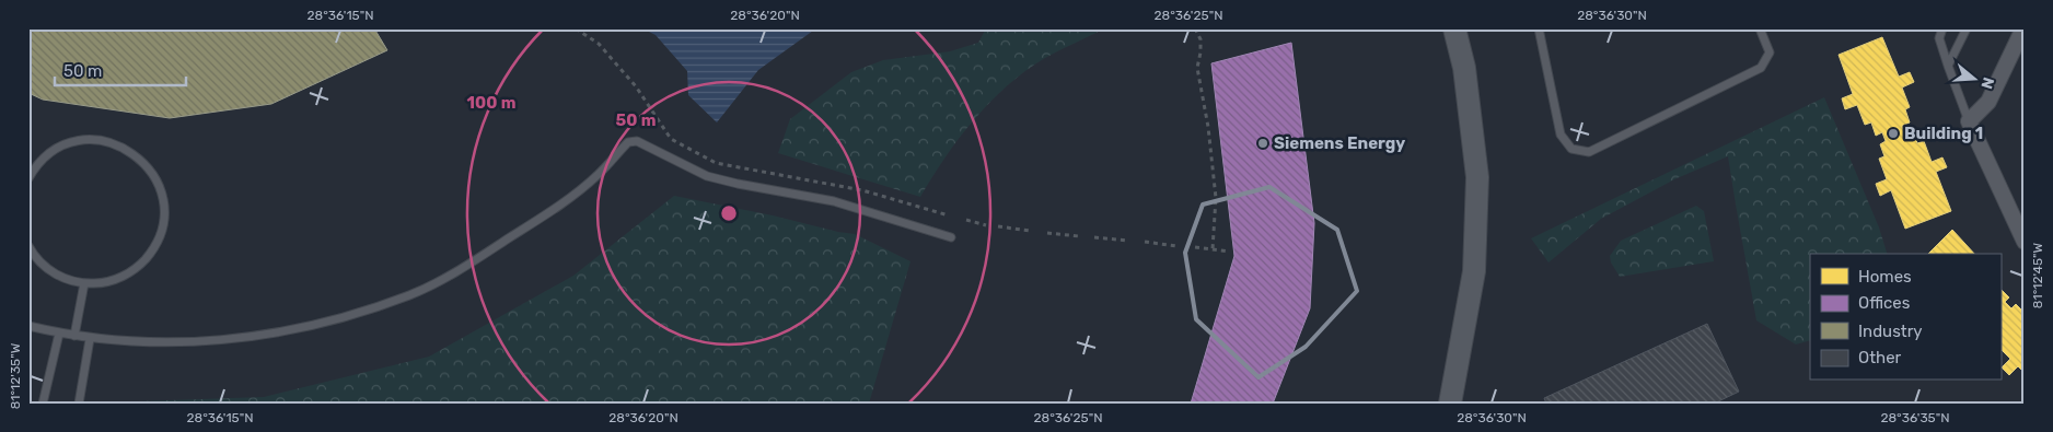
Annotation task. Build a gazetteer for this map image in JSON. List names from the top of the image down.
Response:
{
  "places": ["Building 1", "Siemens Energy"],
  "legend": [
    "Homes",
    "Offices",
    "Industry",
    "Other"
  ],
  "scale_bar": "50 m",
  "north": "right",
  "coordinates": [
    "28°36'15\"N",
    "28°36'20\"N",
    "28°36'25\"N",
    "28°36'30\"N",
    "81°12'45\"W",
    "81°12'35\"W",
    "28°36'35\"N"
  ],
  "rings": ["100 m", "50 m"]
}
